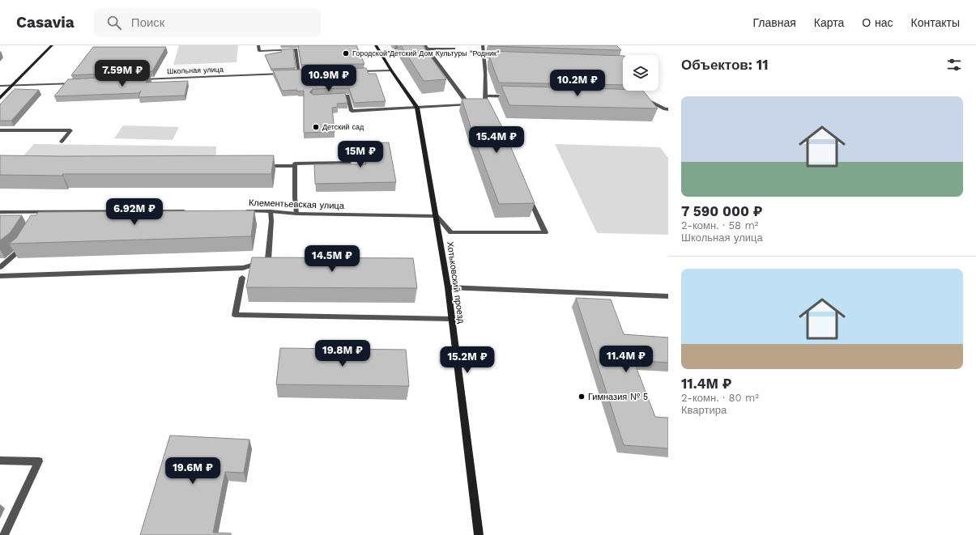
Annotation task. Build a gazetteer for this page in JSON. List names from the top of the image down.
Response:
{
  "streets": {
    "main road": ["Хотьковский проезд"],
    "street": ["Школьная улица", "Клементьевская улица"]
  },
  "crossings": [
    ["Клементьевская улица", "Хотьковский проезд"]
  ],
  "places": ["Городской Детский Дом Культуры \"Родник\"", "Детский сад", "Гимназия № 5"],
  "page": {
    "header": "Casavia",
    "search": "Поиск",
    "nav": [
      "Главная",
      "Карта",
      "О нас",
      "Контакты"
    ],
    "heading": "Объектов: 11",
    "price": [
      "7.59M ₽",
      "10.9M ₽",
      "10.2M ₽",
      "15.4M ₽",
      "15M ₽",
      "6.92M ₽",
      "14.5M ₽",
      "19.8M ₽",
      "11.4M ₽",
      "15.2M ₽",
      "19.6M ₽"
    ],
    "list": [
      {
        "name": "7 590 000 ₽",
        "note": "2-комн. · 58 m² · Школьная улица"
      },
      {
        "name": "11.4M ₽",
        "note": "2-комн. · 80 m² · Квартира"
      }
    ]
  }
}
